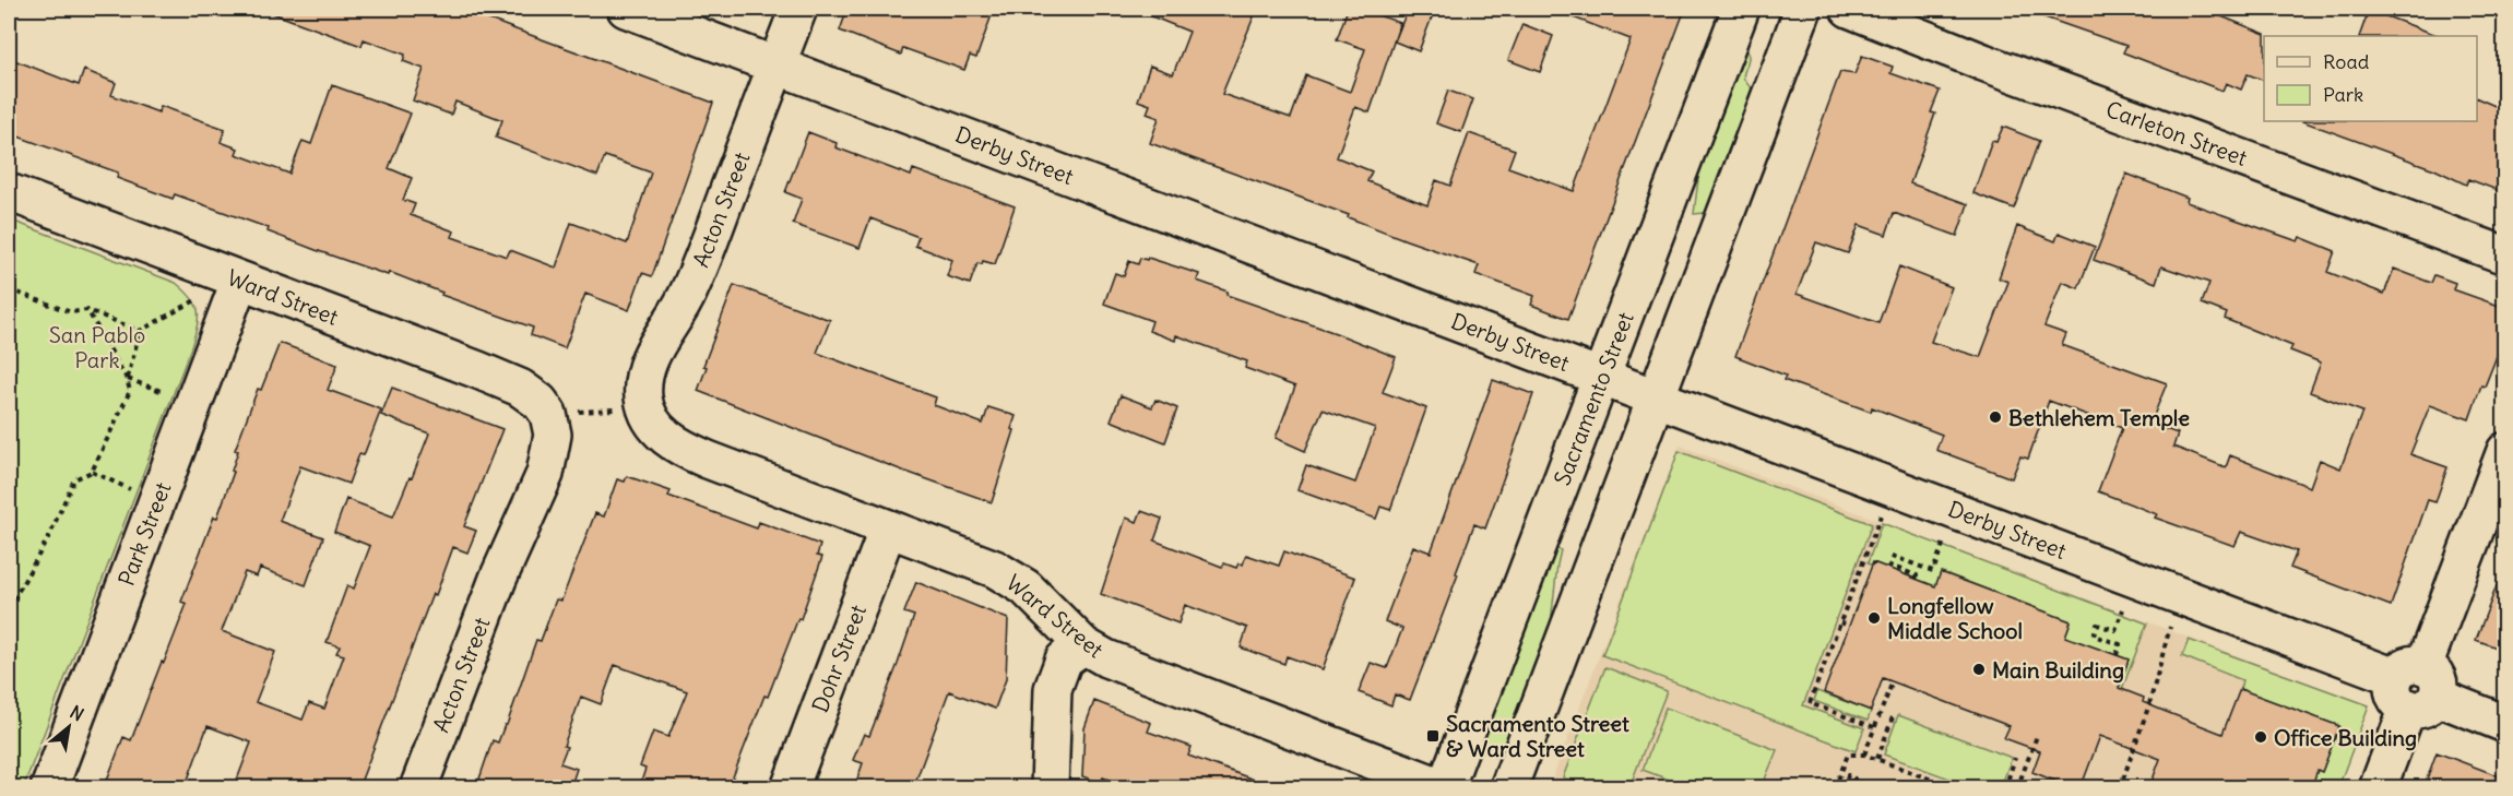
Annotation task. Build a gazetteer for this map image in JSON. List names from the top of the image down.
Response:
{
  "streets": {
    "street": [
      "Carleton Street",
      "Derby Street",
      "Acton Street",
      "Ward Street",
      "Sacramento Street",
      "Park Street",
      "Dohr Street"
    ]
  },
  "crossings": [
    ["Derby Street", "Acton Street"],
    ["Derby Street", "Sacramento Street"],
    ["Acton Street", "Ward Street"],
    ["Ward Street", "Sacramento Street"],
    ["Ward Street", "Park Street"],
    ["Ward Street", "Dohr Street"]
  ],
  "parks": ["San Pablo Park"],
  "places": {
    "other": [
      "Bethlehem Temple",
      "Longfellow Middle School",
      "Main Building",
      "Office Building"
    ],
    "transit": ["Sacramento Street & Ward Street"]
  },
  "legend": ["Road", "Park"],
  "north": "top right"
}
